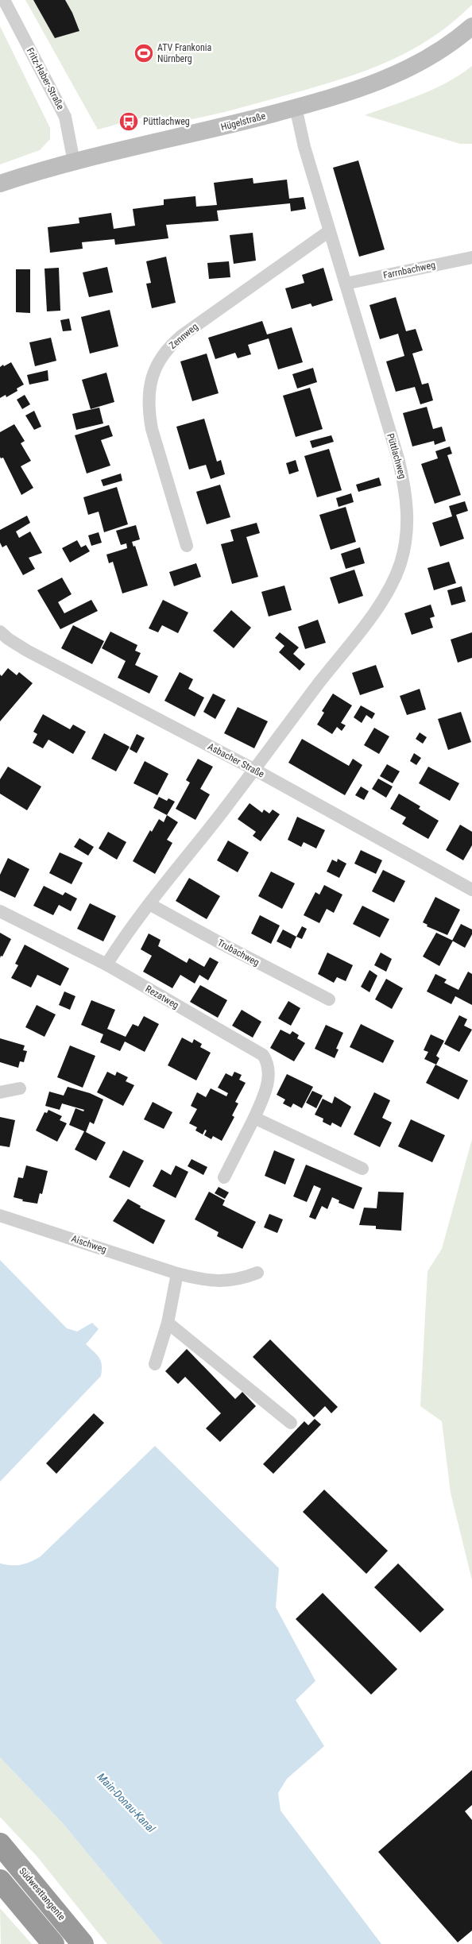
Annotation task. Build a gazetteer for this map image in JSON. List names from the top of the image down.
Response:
{
  "streets": {
    "highway": ["Südwesttangente"],
    "street": [
      "Fritz-Haber-Straße",
      "Hügelstraße",
      "Farrnbachweg",
      "Zennweg",
      "Püttlachweg",
      "Asbacher Straße",
      "Trubachweg",
      "Rezatweg",
      "Aischweg"
    ]
  },
  "crossings": [
    ["Fritz-Haber-Straße", "Hügelstraße"],
    ["Hügelstraße", "Püttlachweg"],
    ["Farrnbachweg", "Püttlachweg"],
    ["Zennweg", "Püttlachweg"],
    ["Püttlachweg", "Asbacher Straße"]
  ],
  "water": ["Main-Donau-Kanal"],
  "places": {
    "sports": ["ATV Frankonia Nürnberg"],
    "bus stop": ["Püttlachweg"]
  }
}
